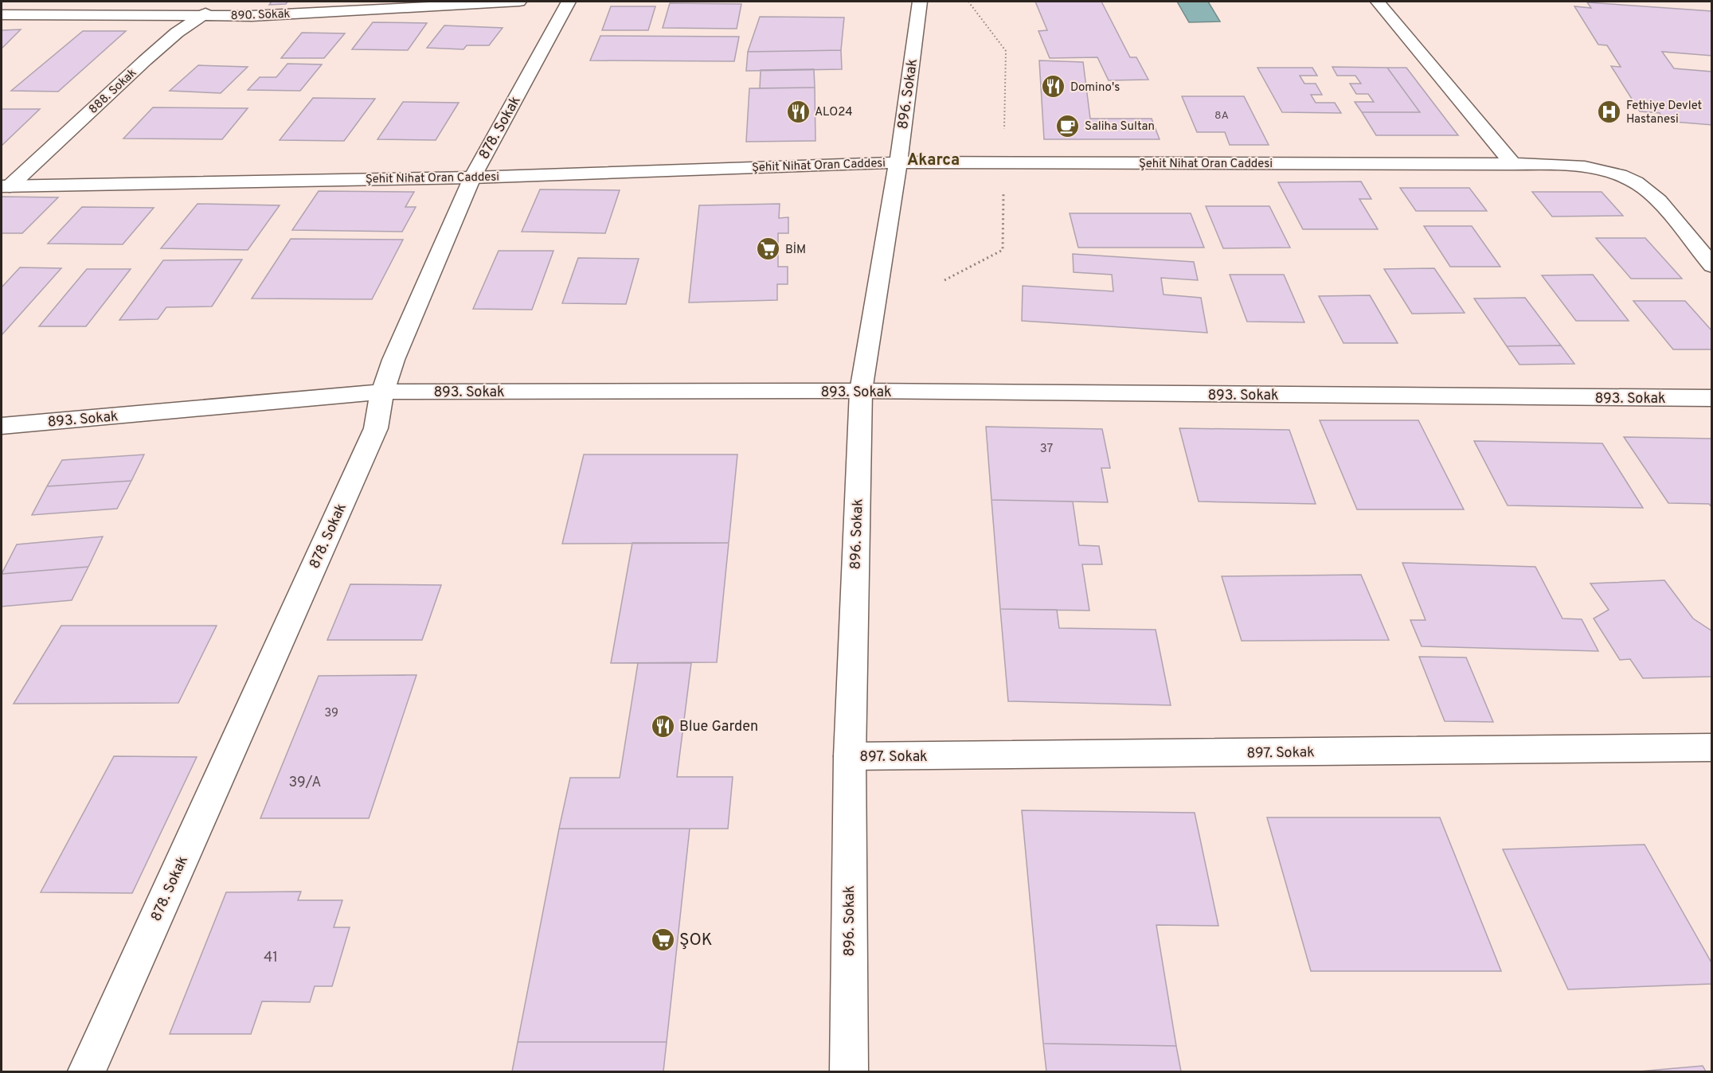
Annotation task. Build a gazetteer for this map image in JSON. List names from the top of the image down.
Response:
{
  "streets": {
    "street": [
      "890. Sokak",
      "888. Sokak",
      "896. Sokak",
      "878. Sokak",
      "Şehit Nihat Oran Caddesi",
      "893. Sokak",
      "897. Sokak"
    ]
  },
  "crossings": [
    ["890. Sokak", "888. Sokak"],
    ["888. Sokak", "Şehit Nihat Oran Caddesi"],
    ["896. Sokak", "Şehit Nihat Oran Caddesi"],
    ["896. Sokak", "893. Sokak"],
    ["896. Sokak", "897. Sokak"],
    ["878. Sokak", "Şehit Nihat Oran Caddesi"],
    ["878. Sokak", "893. Sokak"]
  ],
  "districts": ["Akarca"],
  "places": {
    "restaurant": ["Domino's", "ALO24", "Blue Garden"],
    "hospital": ["Fethiye Devlet Hastanesi"],
    "cafe": ["Saliha Sultan"],
    "supermarket": ["BİM", "ŞOK"]
  },
  "house_numbers": [
    "8A",
    "37",
    "39",
    "39/A",
    "41"
  ]
}
